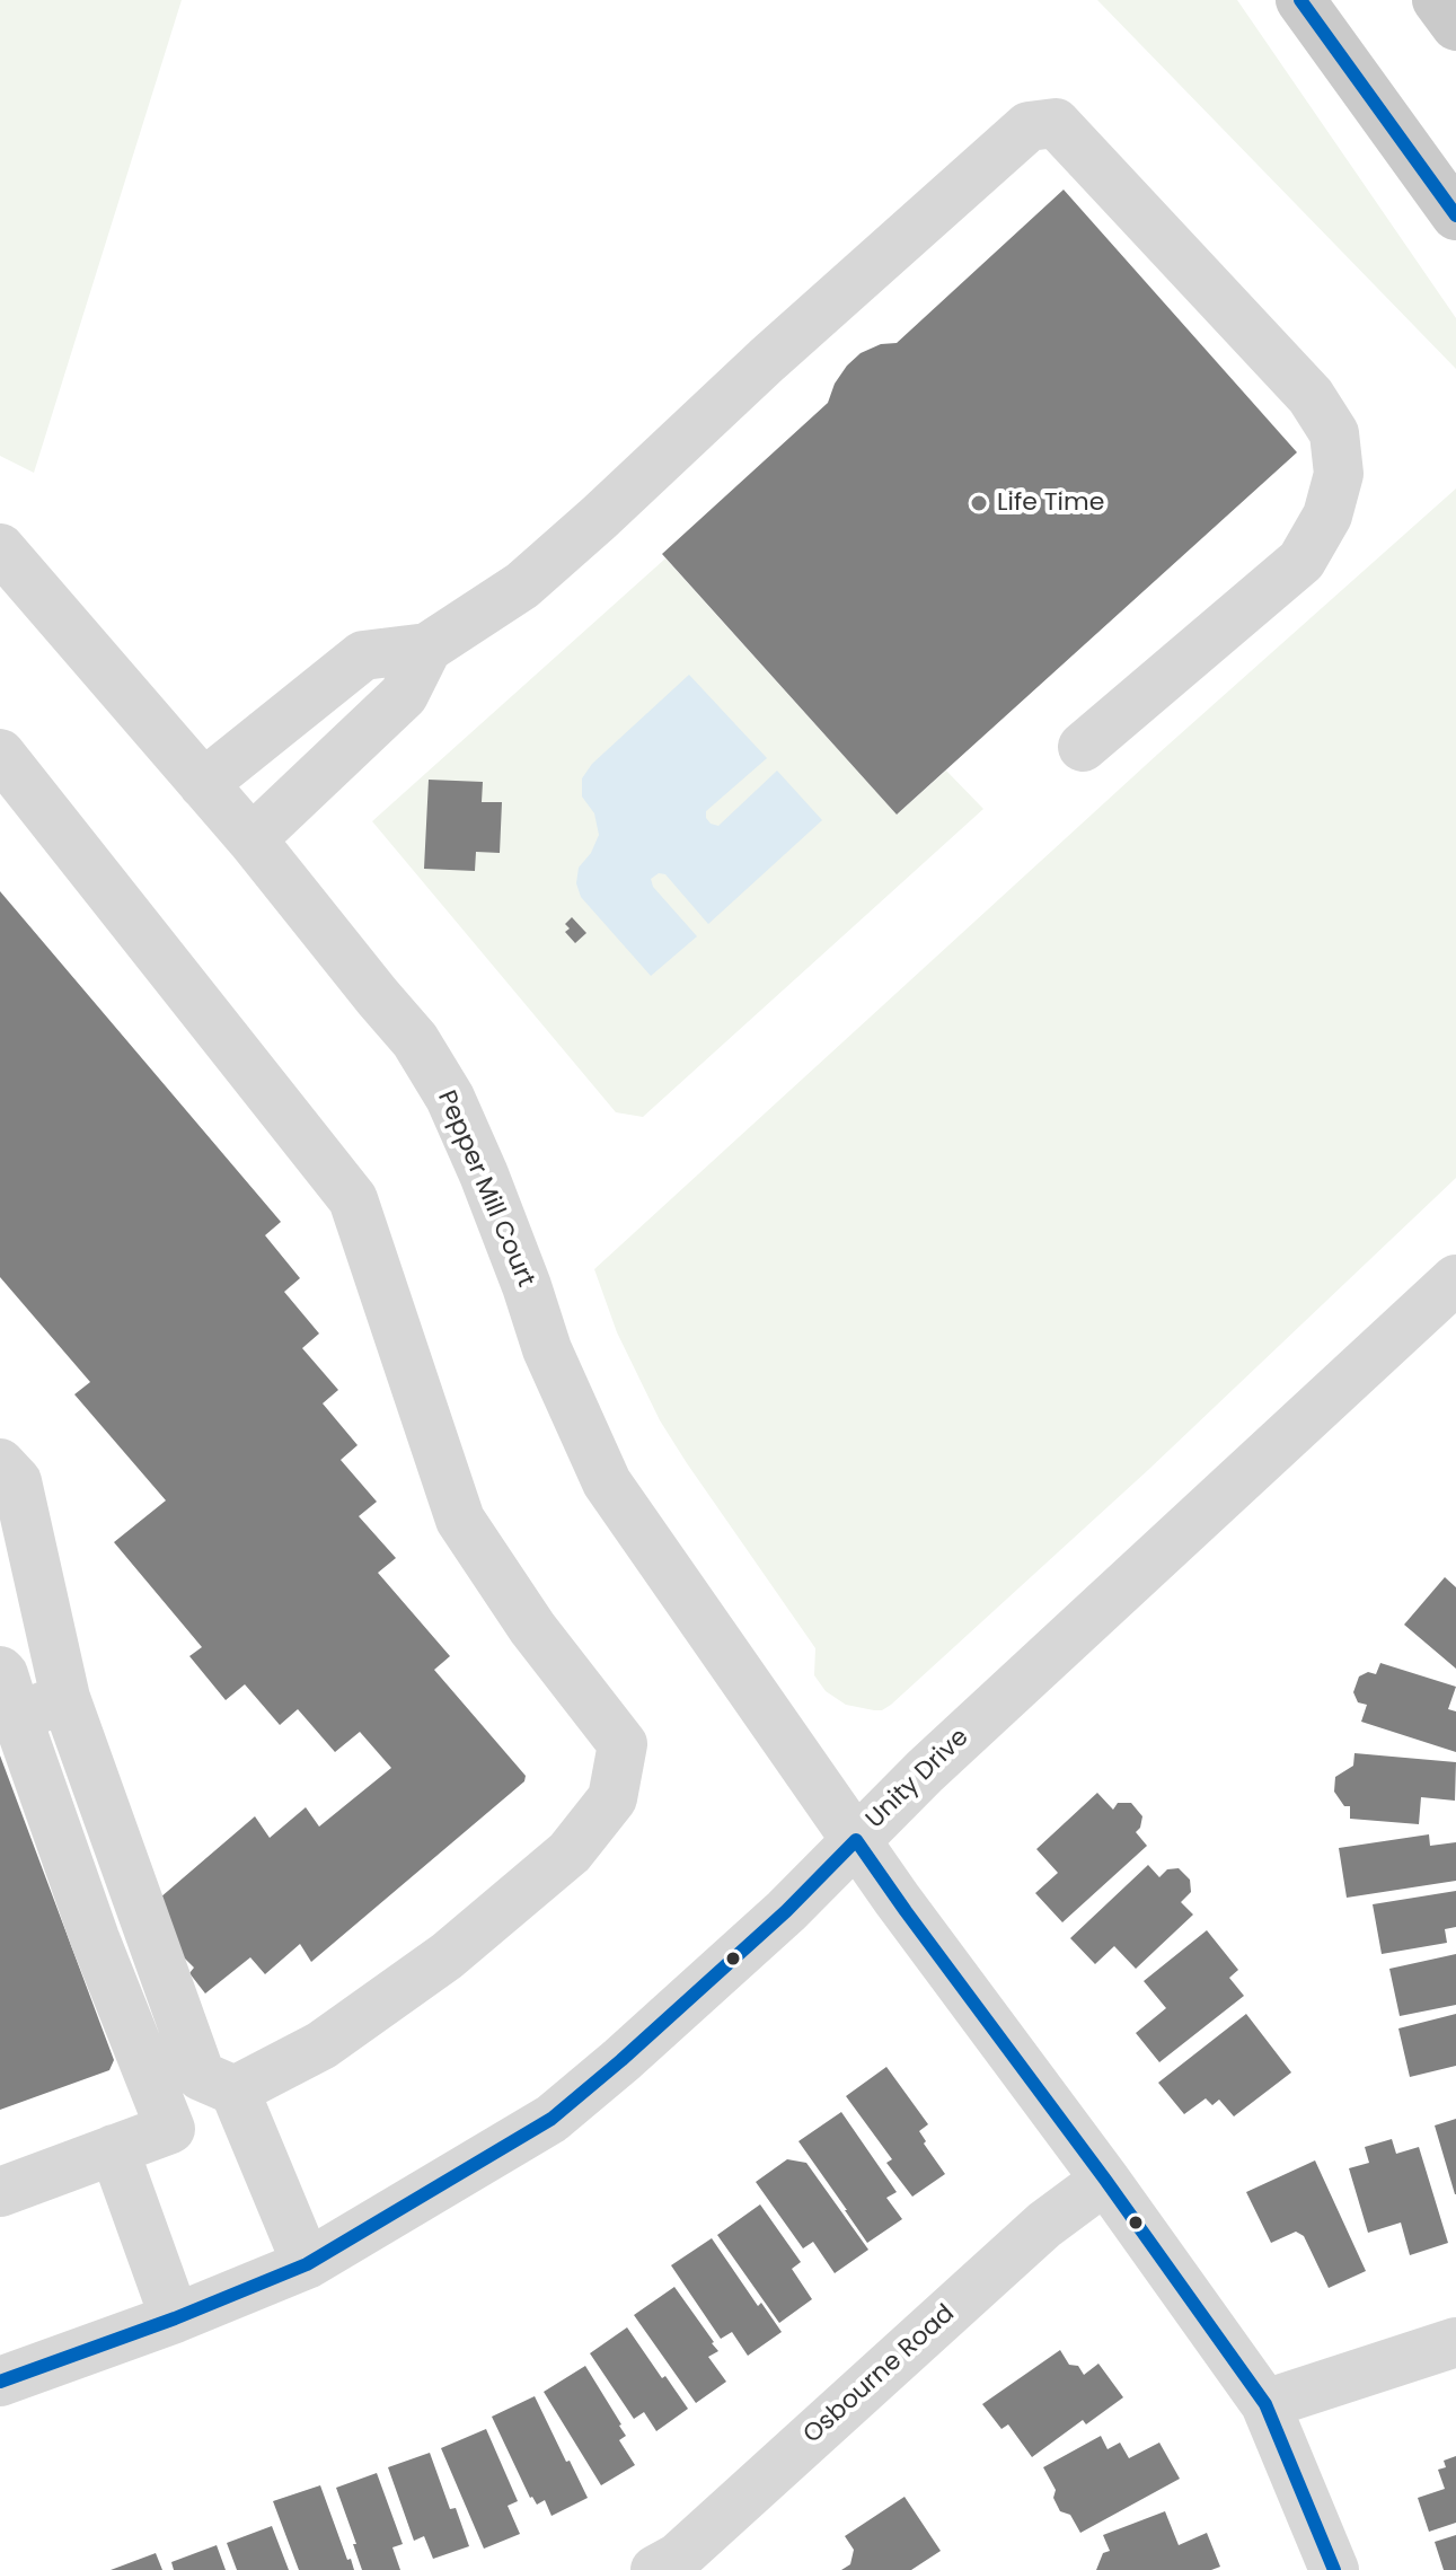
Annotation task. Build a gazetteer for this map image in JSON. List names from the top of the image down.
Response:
{
  "streets": {
    "street": ["Pepper Mill Court", "Unity Drive", "Osbourne Road"]
  },
  "crossings": [
    ["Pepper Mill Court", "Unity Drive"],
    ["Pepper Mill Court", "Osbourne Road"]
  ],
  "places": ["Life Time"]
}
